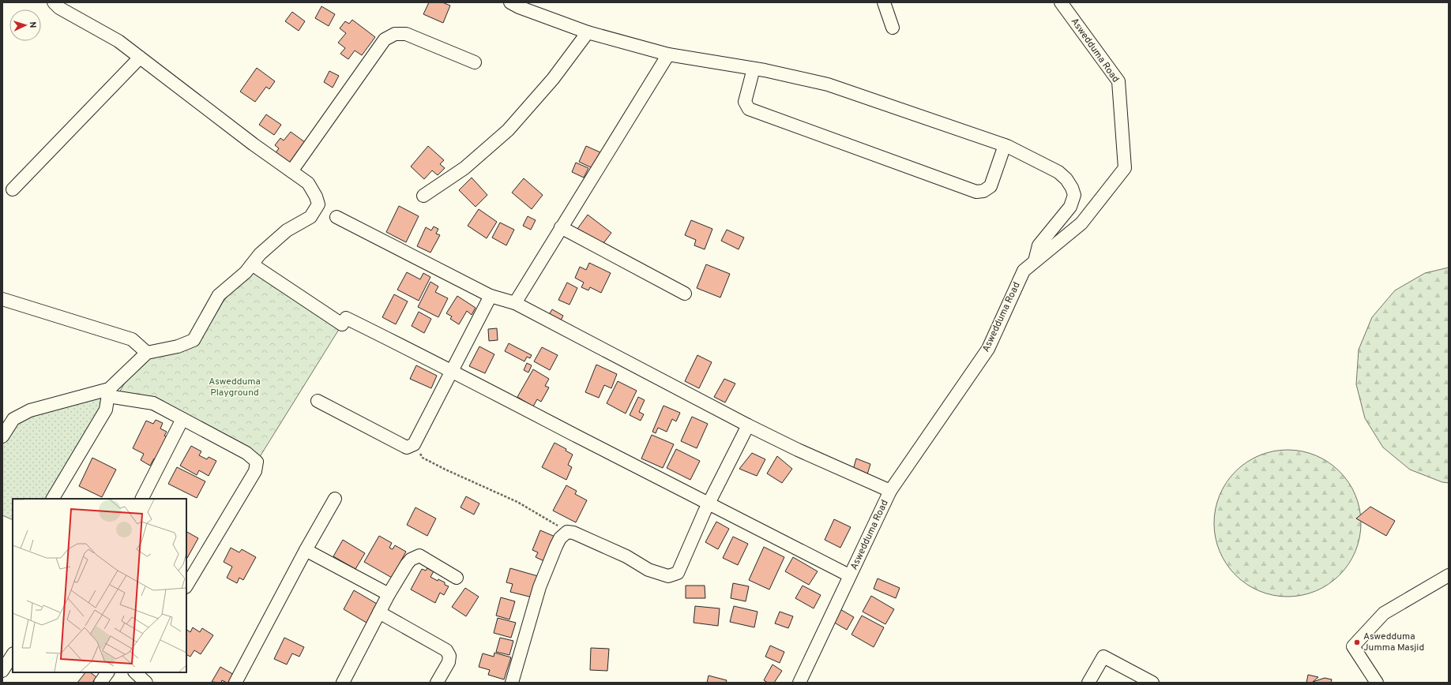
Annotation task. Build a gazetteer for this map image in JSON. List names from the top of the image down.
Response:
{
  "streets": {
    "street": ["Aswedduma Road"]
  },
  "parks": ["Aswedduma Playground"],
  "places": ["Aswedduma Jumma Masjid"],
  "north": "right"
}
